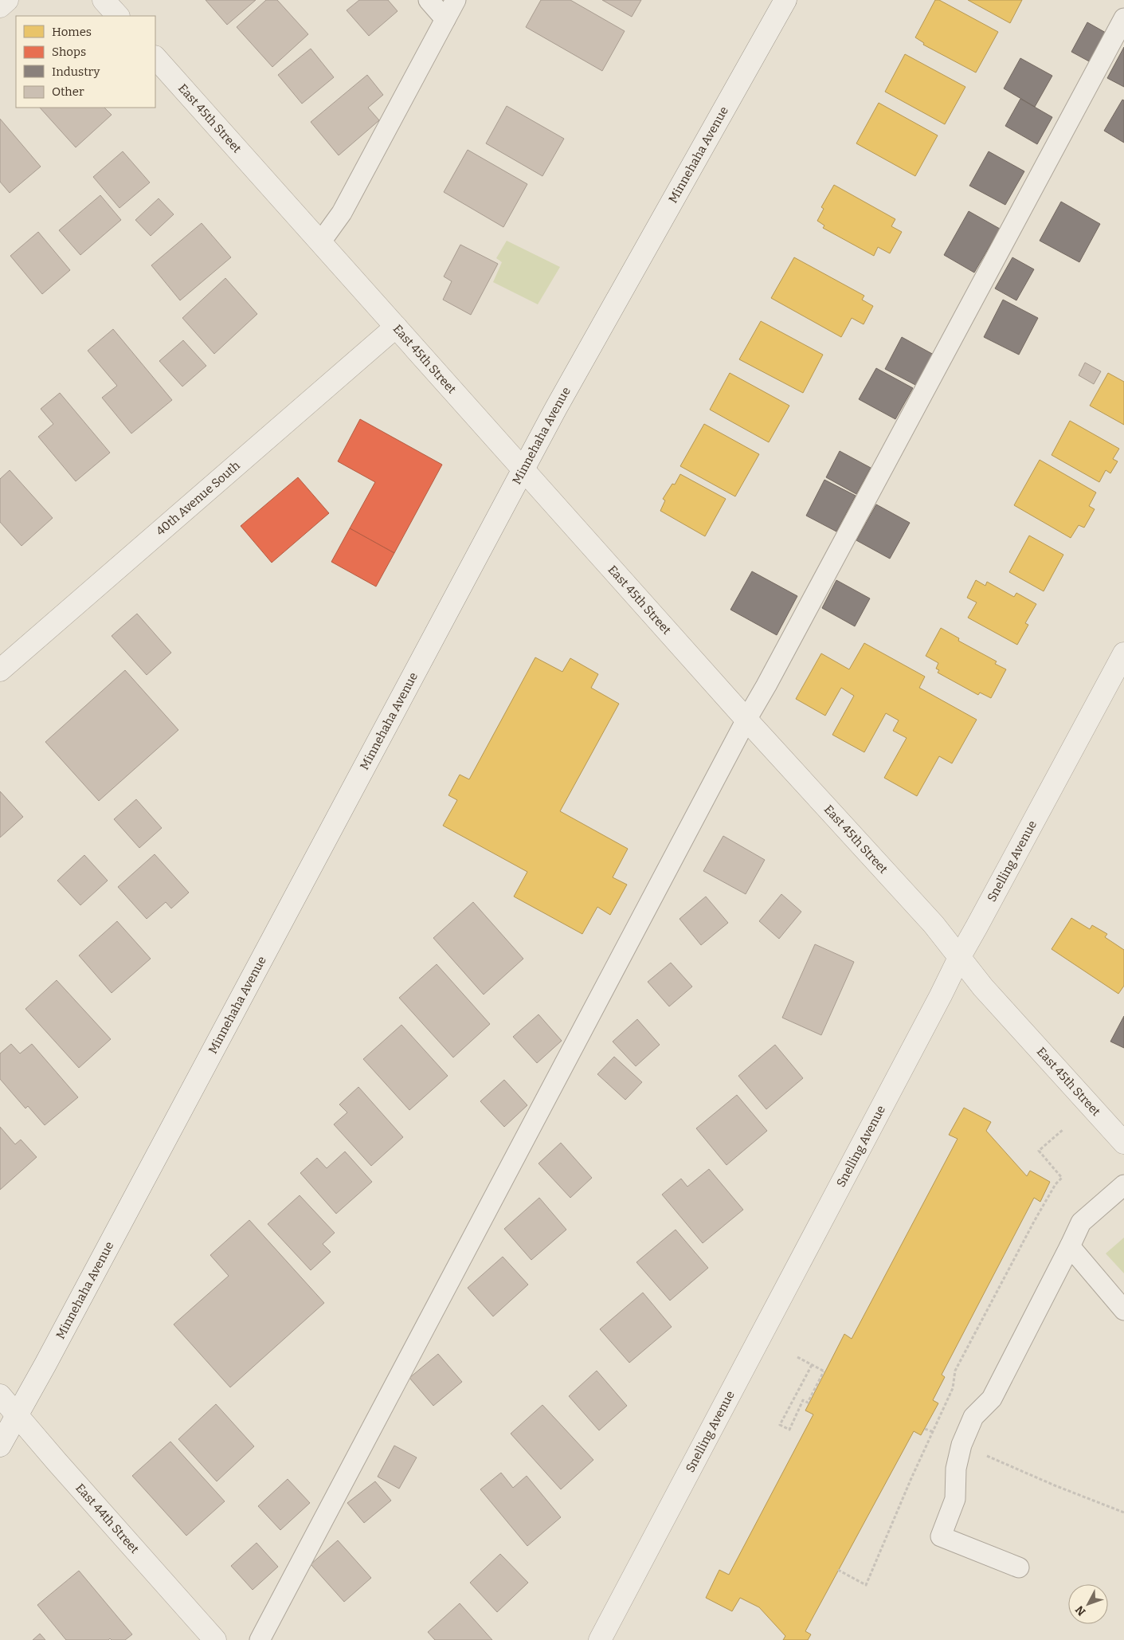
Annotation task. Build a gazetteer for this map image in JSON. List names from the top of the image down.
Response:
{
  "streets": {
    "street": [
      "East 45th Street",
      "Minnehaha Avenue",
      "40th Avenue South",
      "Snelling Avenue",
      "East 44th Street"
    ]
  },
  "crossings": [
    ["East 45th Street", "Minnehaha Avenue"],
    ["East 45th Street", "40th Avenue South"],
    ["East 45th Street", "Snelling Avenue"],
    ["Minnehaha Avenue", "East 44th Street"]
  ],
  "legend": [
    "Homes",
    "Shops",
    "Industry",
    "Other"
  ],
  "north": "bottom left"
}
